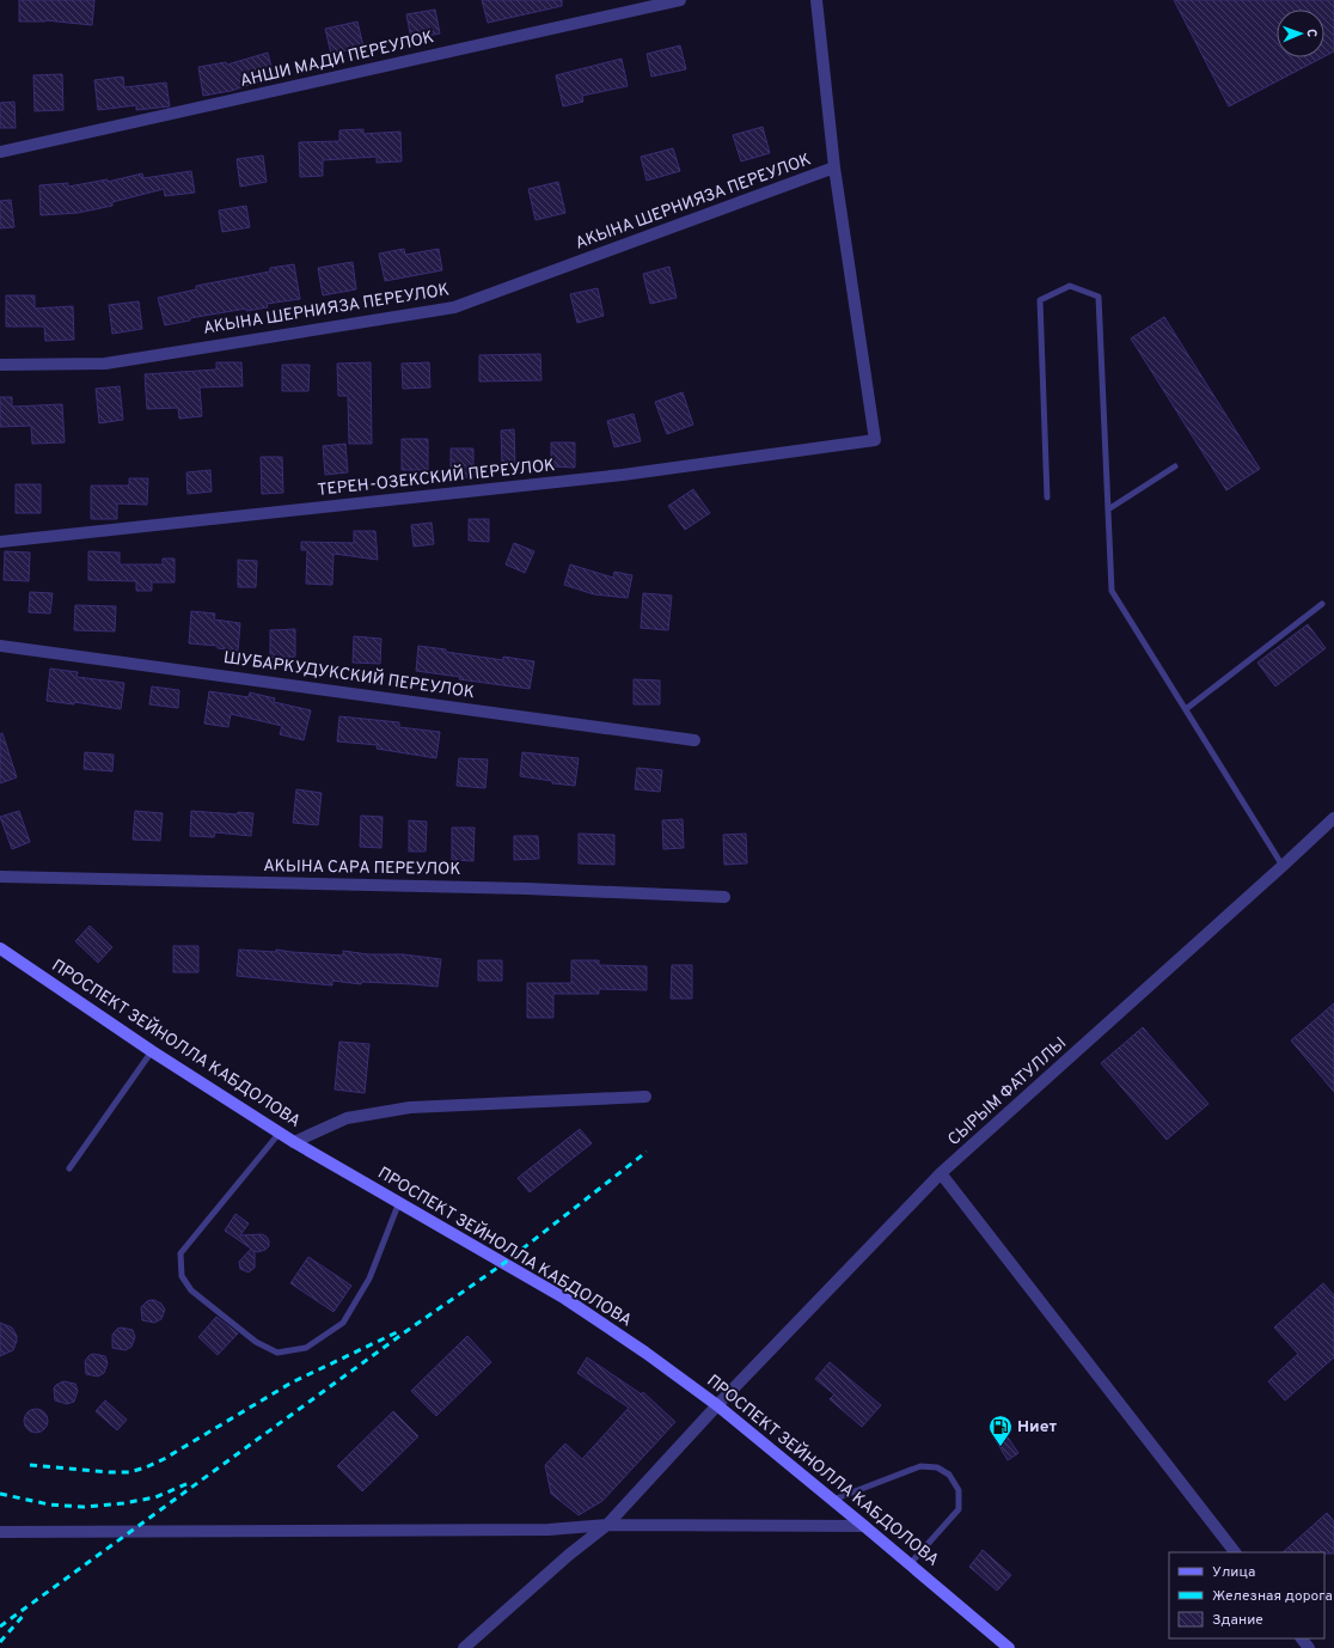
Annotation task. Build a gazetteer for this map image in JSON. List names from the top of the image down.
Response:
{
  "streets": {
    "main road": ["ПРОСПЕКТ ЗЕЙНОЛЛА КАБДОЛОВА"],
    "street": [
      "АНШИ МАДИ ПЕРЕУЛОК",
      "АКЫНА ШЕРНИЯЗА ПЕРЕУЛОК",
      "ТЕРЕН-ОЗЕКСКИЙ ПЕРЕУЛОК",
      "ШУБАРКУДУКСКИЙ ПЕРЕУЛОК",
      "АКЫНА САРА ПЕРЕУЛОК",
      "СЫРЫМ ФАТУЛЛЫ"
    ]
  },
  "crossings": [
    ["АКЫНА ШЕРНИЯЗА ПЕРЕУЛОК", "ТЕРЕН-ОЗЕКСКИЙ ПЕРЕУЛОК"],
    ["ПРОСПЕКТ ЗЕЙНОЛЛА КАБДОЛОВА", "СЫРЫМ ФАТУЛЛЫ"]
  ],
  "places": {
    "fuel station": ["Ниет"]
  },
  "legend": ["Улица", "Железная дорога", "Здание"],
  "north": "right"
}
